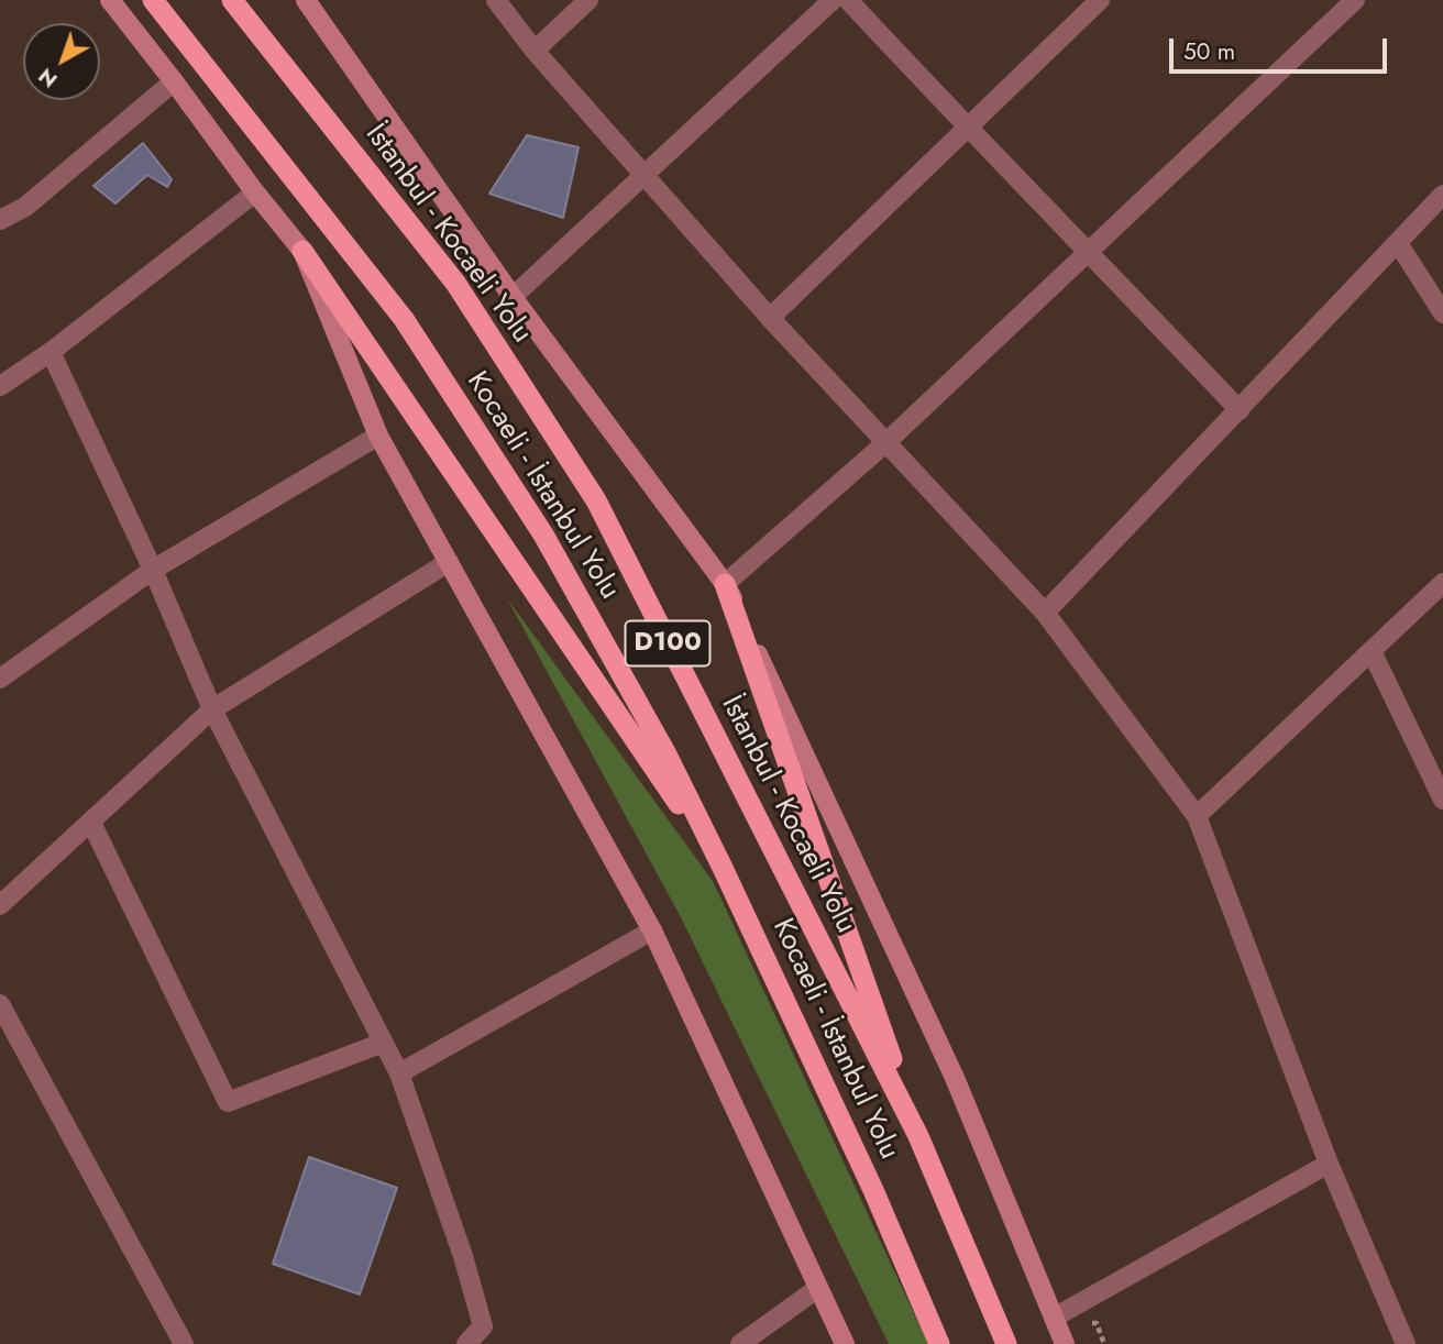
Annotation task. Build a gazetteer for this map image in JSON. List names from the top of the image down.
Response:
{
  "streets": {
    "highway": ["İstanbul - Kocaeli Yolu", "Kocaeli - İstanbul Yolu", "D100"]
  },
  "scale_bar": "50 m",
  "north": "bottom left"
}
